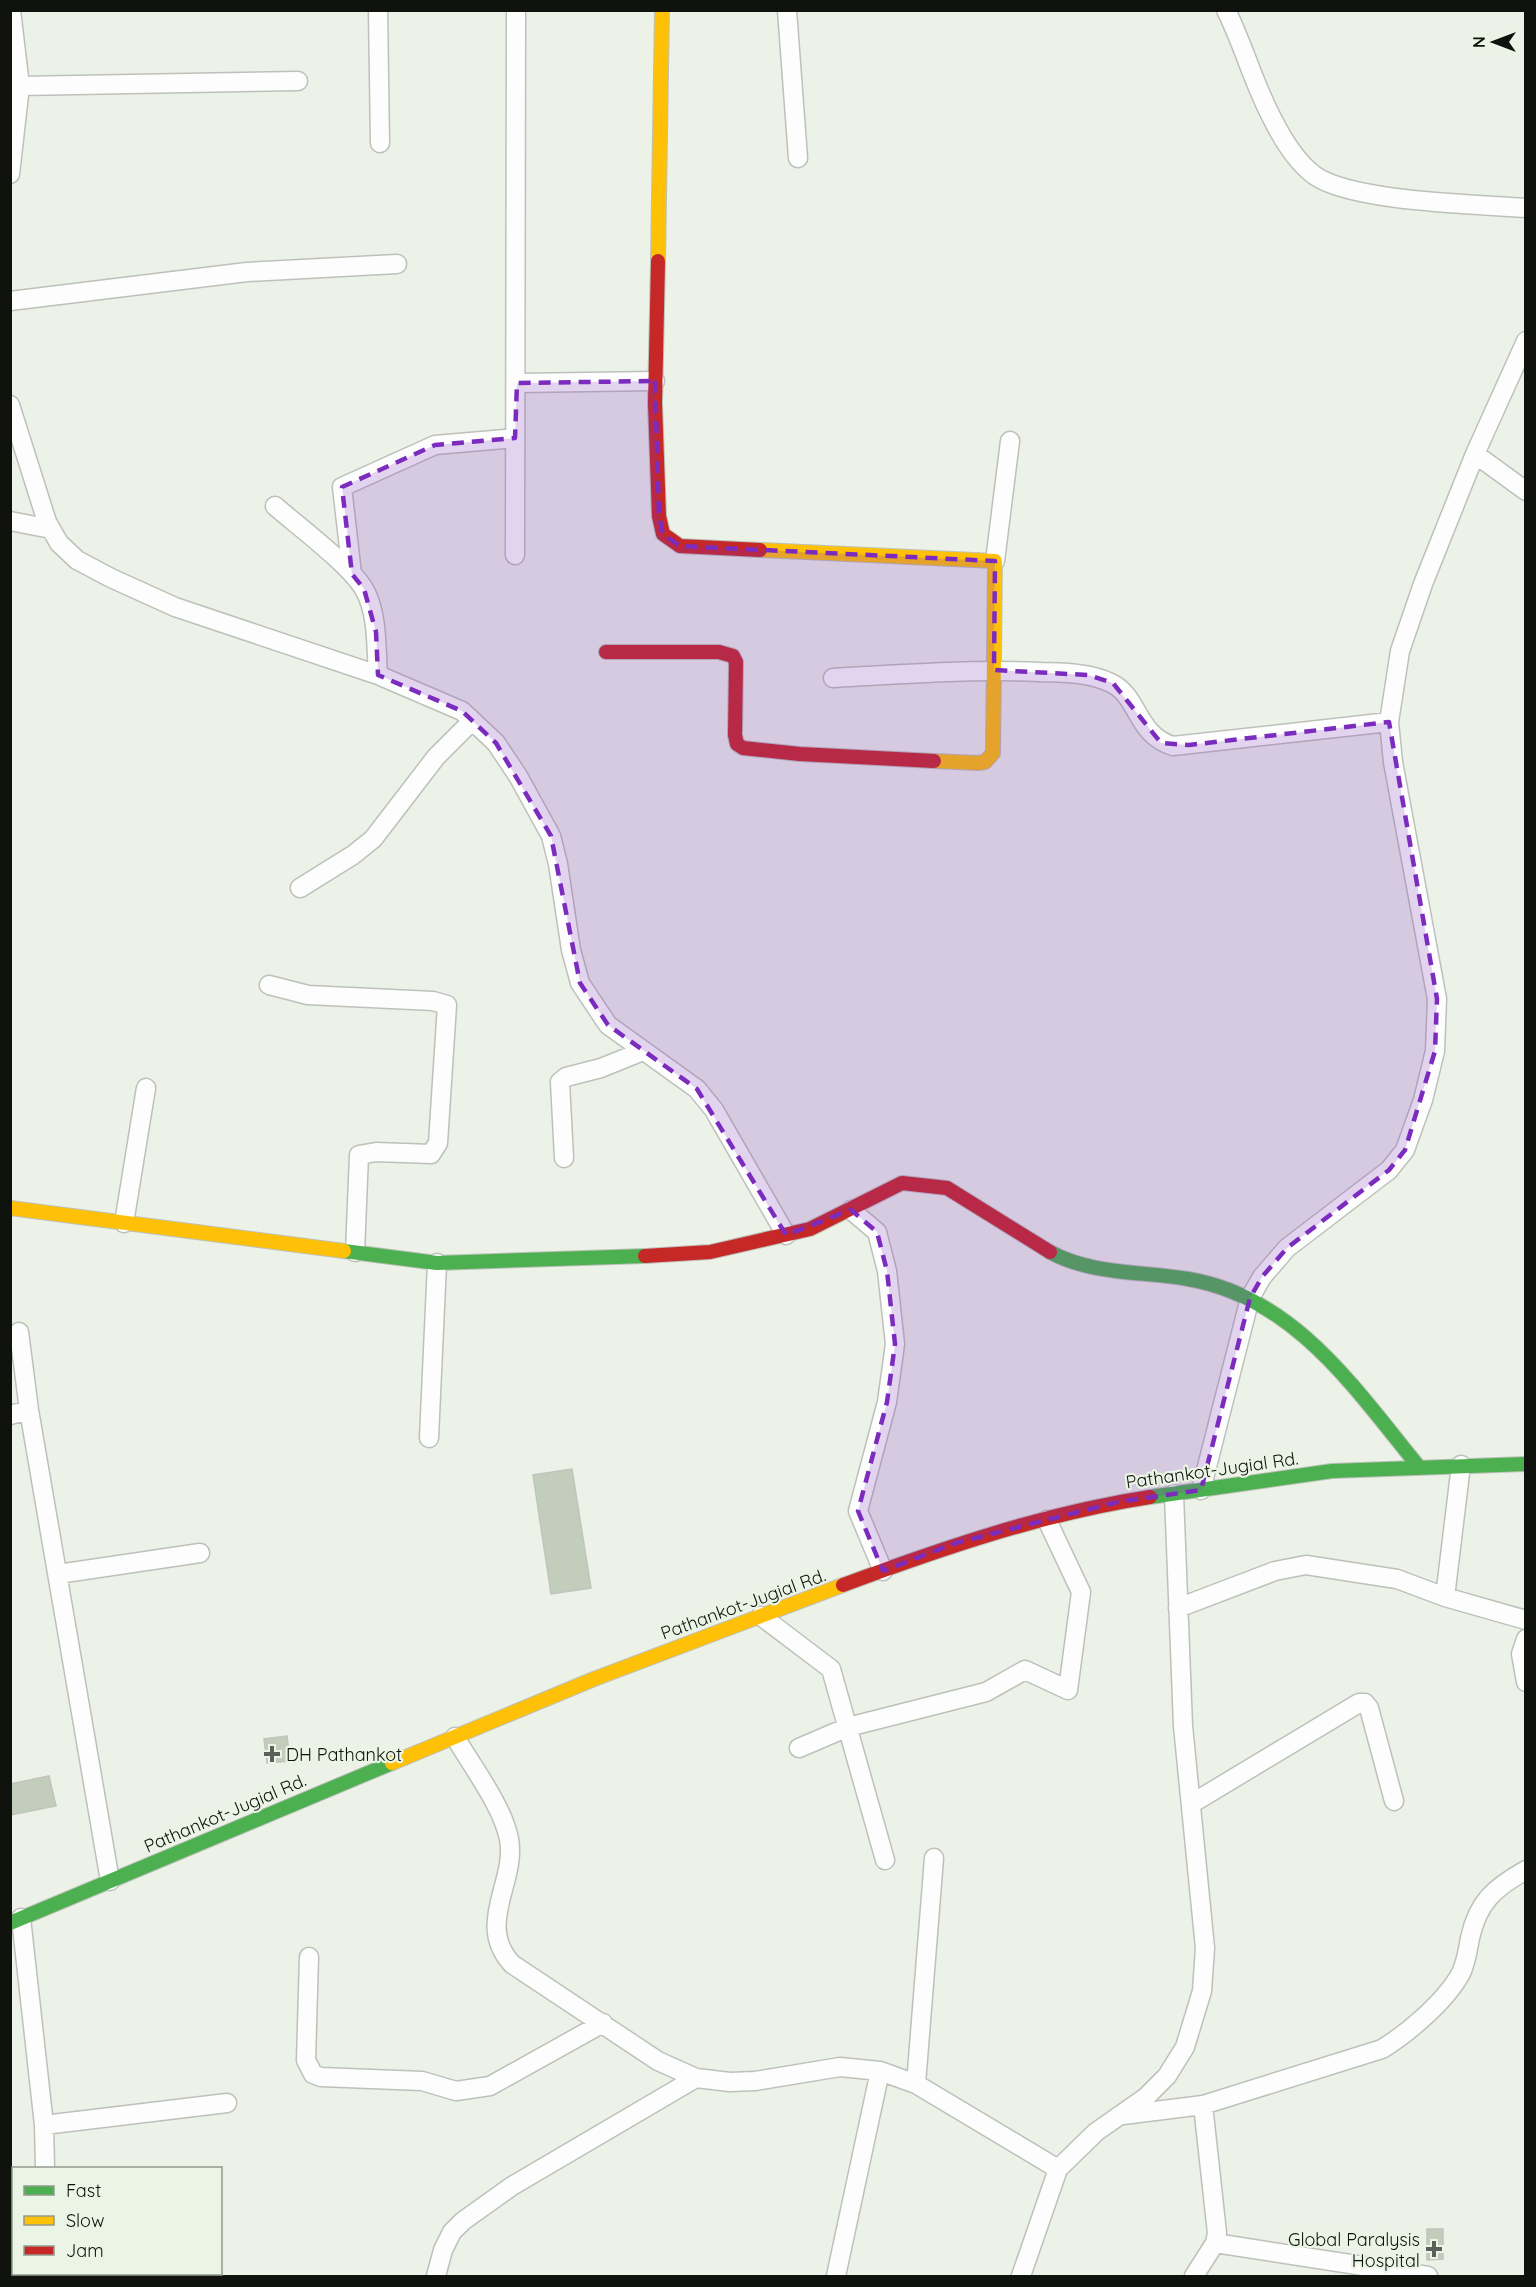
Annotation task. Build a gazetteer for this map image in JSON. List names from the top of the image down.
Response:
{
  "streets": {
    "street": ["Pathankot-Jugial Rd."]
  },
  "places": {
    "health": ["DH Pathankot", "Global Paralysis Hospital"]
  },
  "legend": ["Fast", "Slow", "Jam"],
  "north": "left"
}
